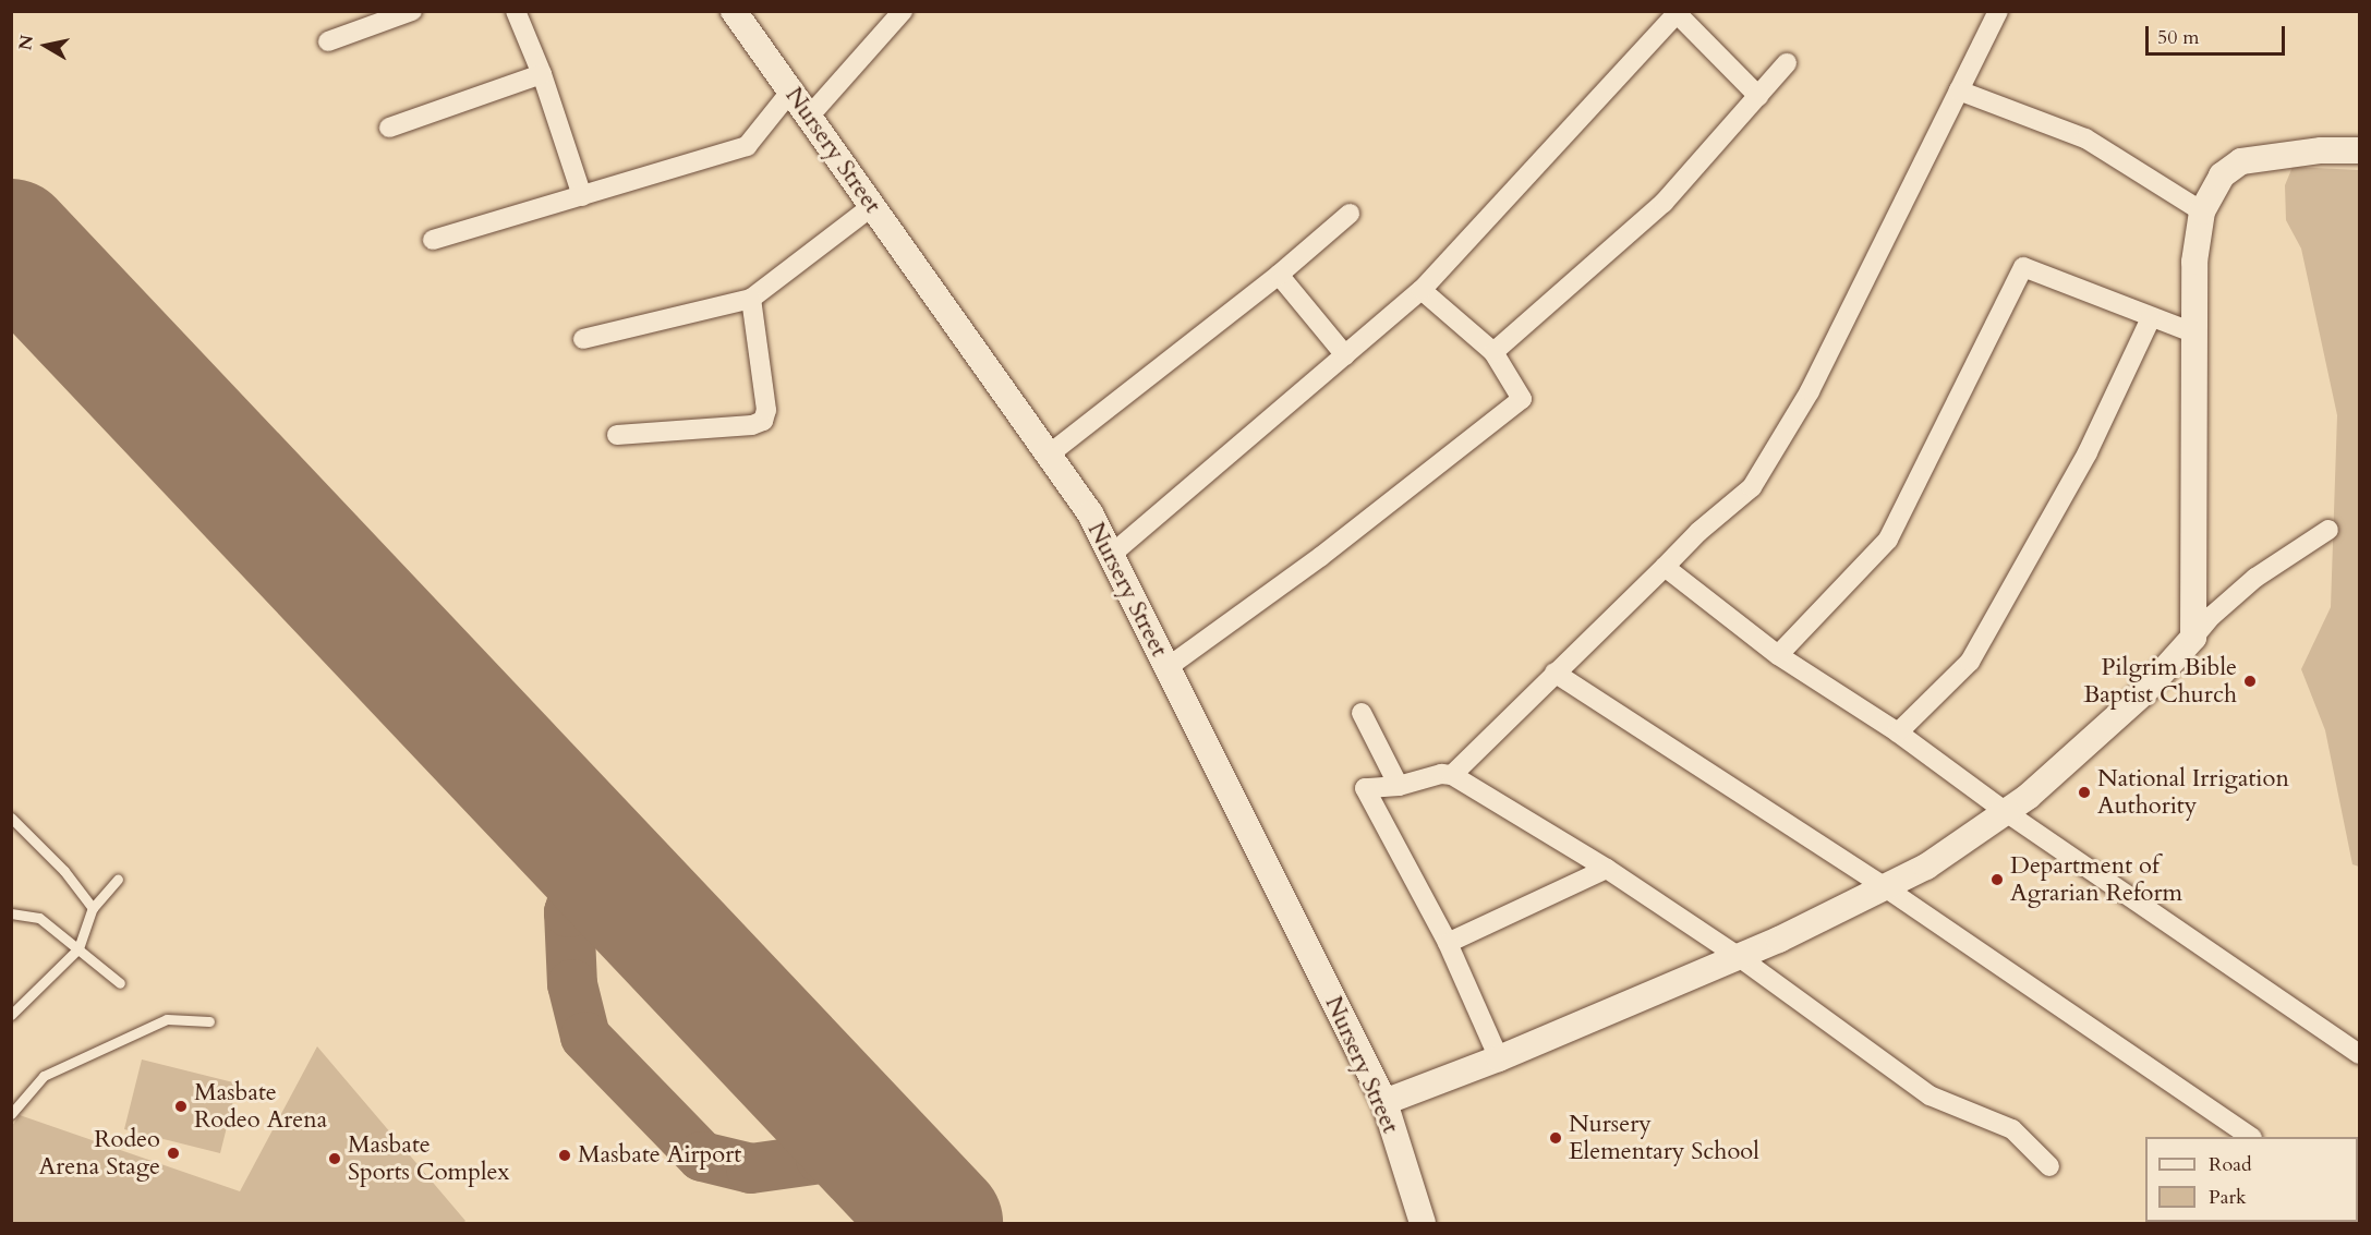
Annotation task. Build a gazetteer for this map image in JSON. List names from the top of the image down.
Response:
{
  "streets": {
    "street": ["Nursery Street"]
  },
  "places": [
    "Pilgrim Bible Baptist Church",
    "National Irrigation Authority",
    "Department of Agrarian Reform",
    "Masbate Rodeo Arena",
    "Nursery Elementary School",
    "Rodeo Arena Stage",
    "Masbate Airport",
    "Masbate Sports Complex"
  ],
  "legend": ["Road", "Park"],
  "scale_bar": "50 m",
  "north": "left"
}
